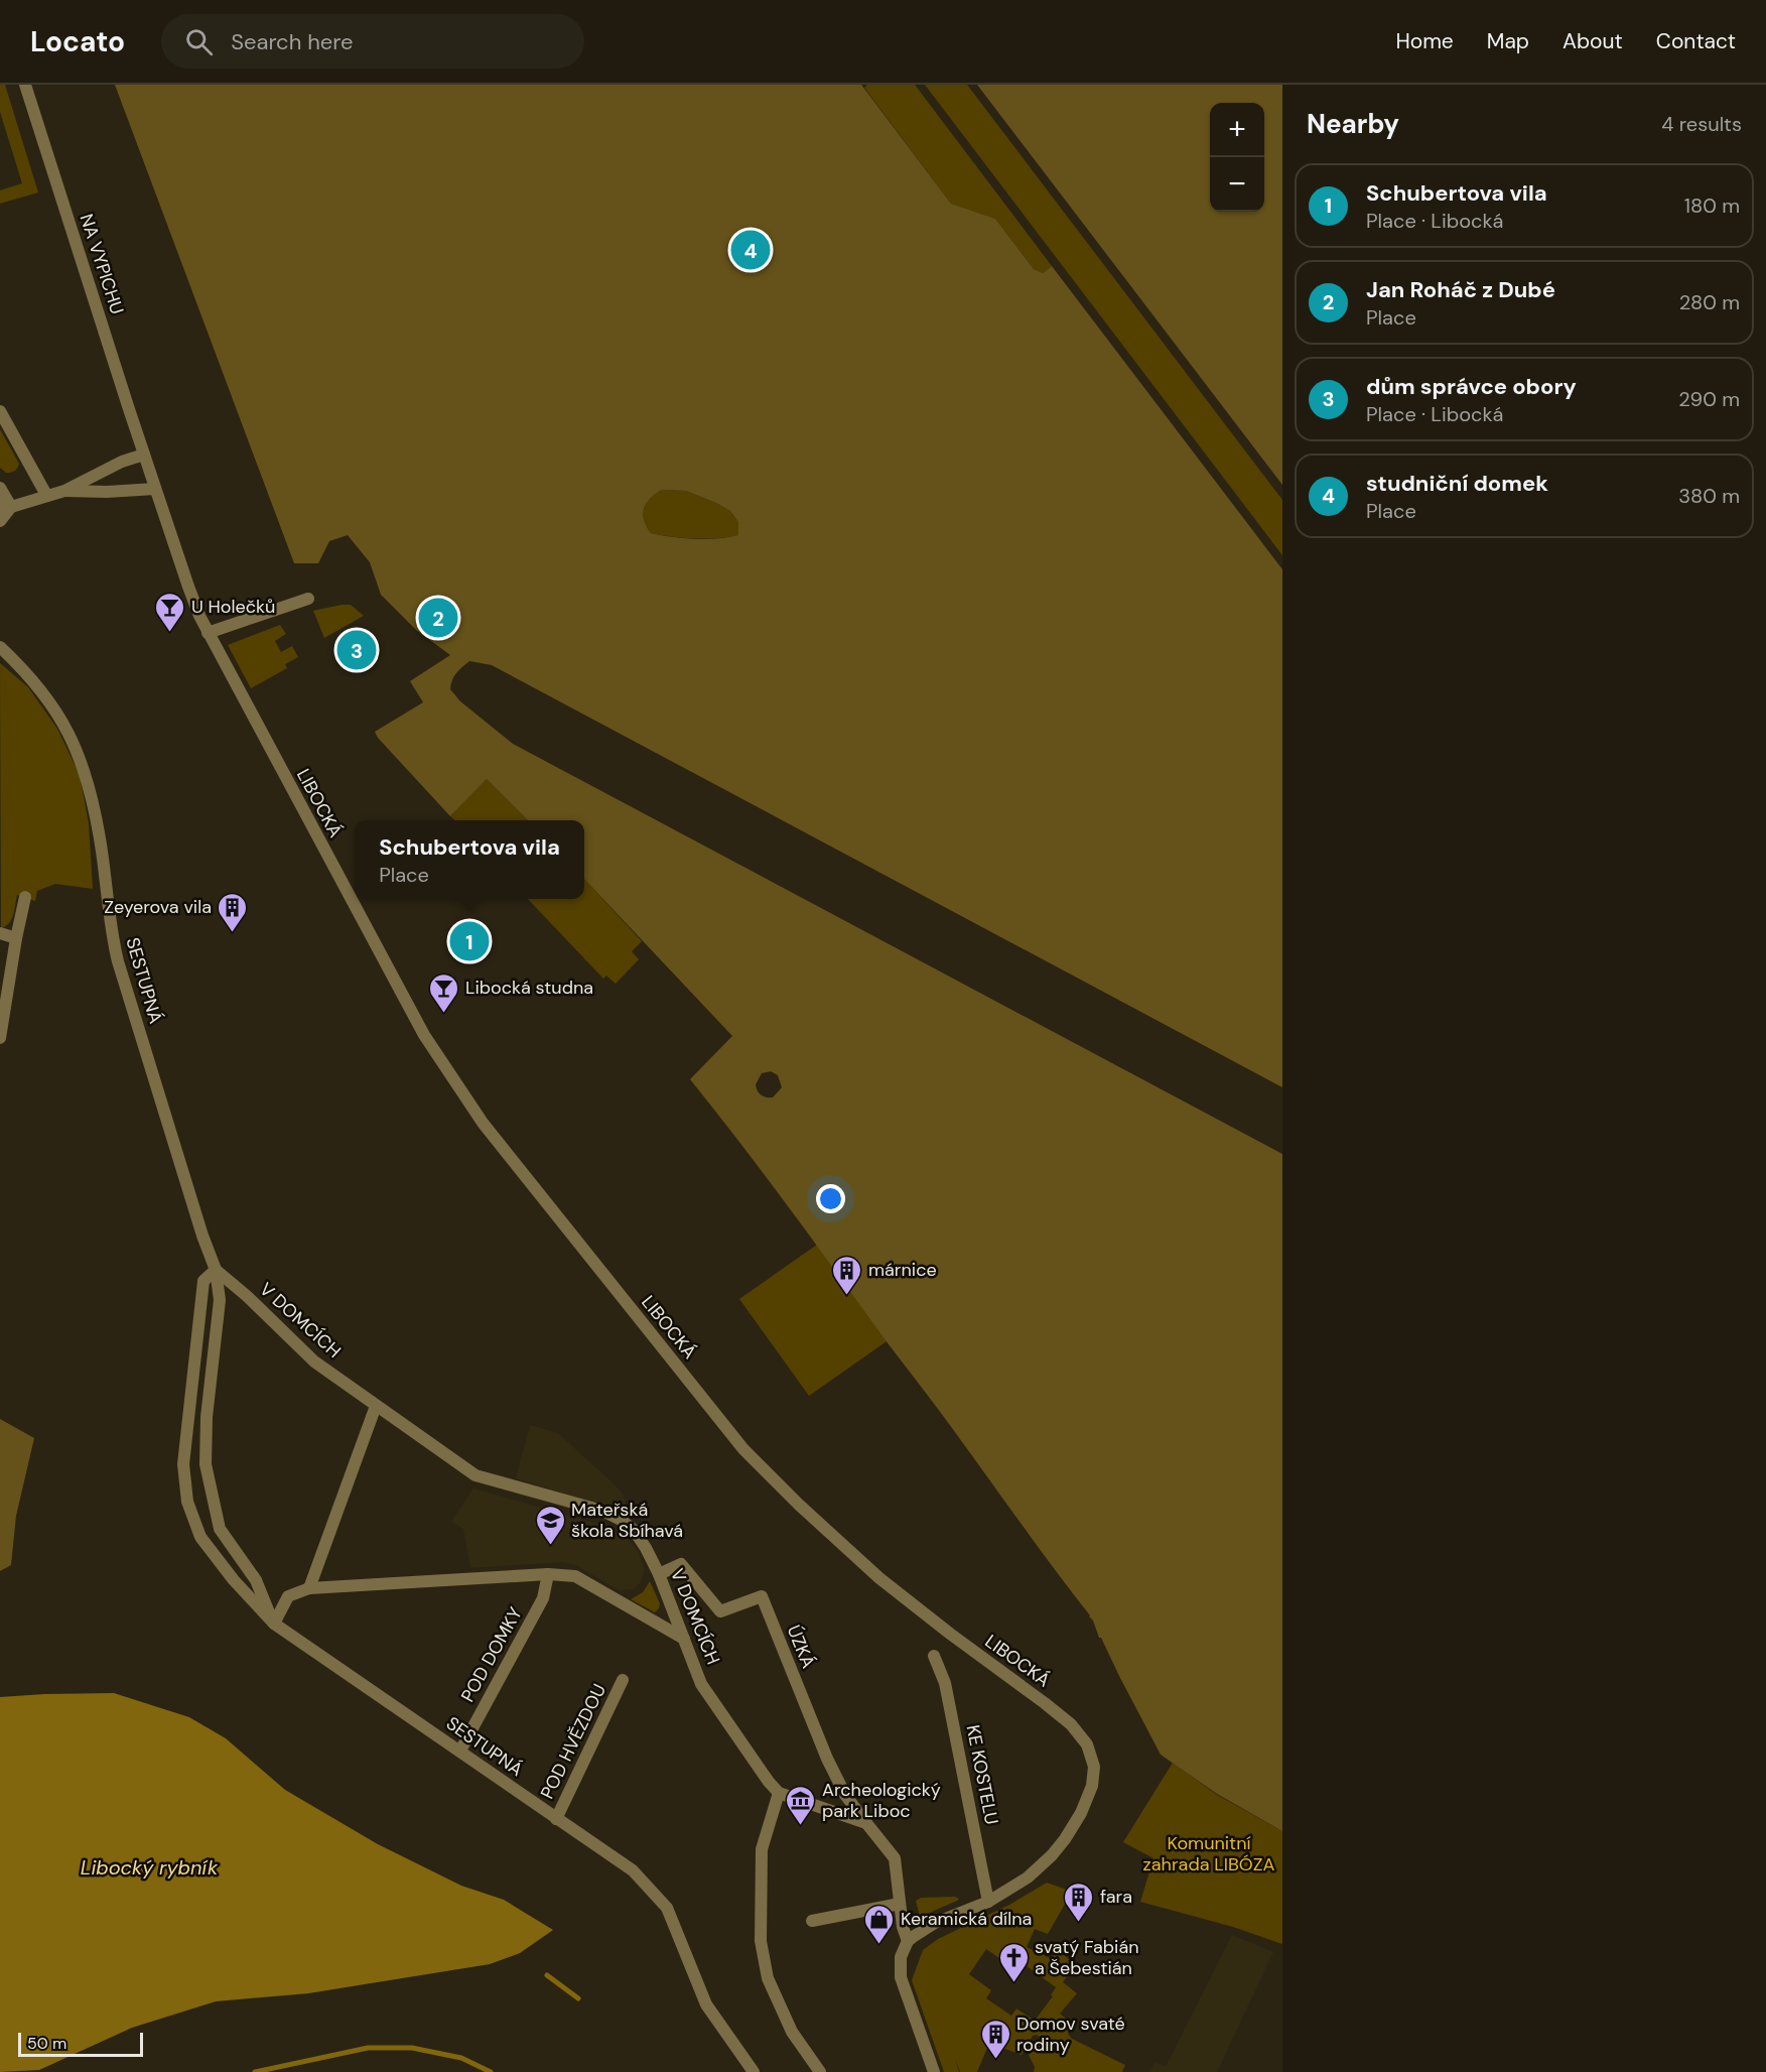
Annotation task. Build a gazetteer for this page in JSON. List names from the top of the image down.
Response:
{
  "streets": {
    "street": [
      "NA VYPICHU",
      "LIBOCKÁ",
      "SESTUPNÁ",
      "V DOMCÍCH",
      "ÚZKÁ",
      "POD DOMKY",
      "POD HVĚZDOU",
      "KE KOSTELU"
    ]
  },
  "crossings": [
    ["NA VYPICHU", "LIBOCKÁ"],
    ["LIBOCKÁ", "KE KOSTELU"],
    ["SESTUPNÁ", "V DOMCÍCH"],
    ["SESTUPNÁ", "POD DOMKY"],
    ["SESTUPNÁ", "POD HVĚZDOU"],
    ["V DOMCÍCH", "ÚZKÁ"]
  ],
  "water": ["Libocký rybník"],
  "parks": ["Komunitní zahrada LIBÓZA"],
  "places": {
    "bar": ["U Holečků", "Libocká studna"],
    "building": [
      "Zeyerova vila",
      "márnice",
      "fara",
      "Domov svaté rodiny"
    ],
    "school or university": ["Mateřská škola Sbíhavá"],
    "museum": ["Archeologický park Liboc"],
    "shop": ["Keramická dílna"],
    "church": ["svatý Fabián a Šebestián"]
  },
  "scale_bar": "50 m",
  "page": {
    "header": "Locato",
    "search": "Search here",
    "nav": [
      "Home",
      "Map",
      "About",
      "Contact"
    ],
    "heading": ["Nearby", "4 results"],
    "map_buttons": ["+", "−"],
    "list": [
      {
        "mark": "1",
        "name": "Schubertova vila",
        "note": "Place · Libocká",
        "value": "180 m"
      },
      {
        "mark": "2",
        "name": "Jan Roháč z Dubé",
        "note": "Place",
        "value": "280 m"
      },
      {
        "mark": "3",
        "name": "dům správce obory",
        "note": "Place · Libocká",
        "value": "290 m"
      },
      {
        "mark": "4",
        "name": "studniční domek",
        "note": "Place",
        "value": "380 m"
      }
    ],
    "pins": [
      "4",
      "2",
      "3",
      "1"
    ],
    "popup": ["Schubertova vila", "Place"],
    "scale": "50 m"
  }
}
